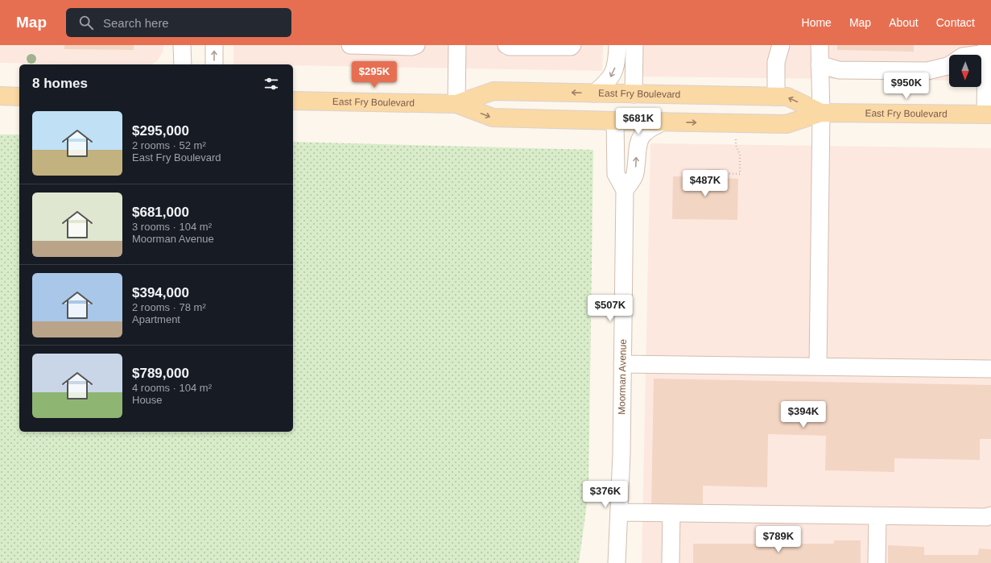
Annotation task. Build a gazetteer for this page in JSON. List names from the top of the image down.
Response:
{
  "streets": {
    "main road": ["East Fry Boulevard"],
    "street": ["Moorman Avenue"]
  },
  "crossings": [
    ["East Fry Boulevard", "Moorman Avenue"]
  ],
  "north": "bottom",
  "page": {
    "header": "Map",
    "search": "Search here",
    "nav": [
      "Home",
      "Map",
      "About",
      "Contact"
    ],
    "price": [
      "$295K",
      "$950K",
      "$681K",
      "$487K",
      "$507K",
      "$394K",
      "$376K",
      "$789K"
    ],
    "heading": "8 homes",
    "list": [
      {
        "name": "$295,000",
        "note": "2 rooms · 52 m² · East Fry Boulevard"
      },
      {
        "name": "$681,000",
        "note": "3 rooms · 104 m² · Moorman Avenue"
      },
      {
        "name": "$394,000",
        "note": "2 rooms · 78 m² · Apartment"
      },
      {
        "name": "$789,000",
        "note": "4 rooms · 104 m² · House"
      }
    ]
  }
}
